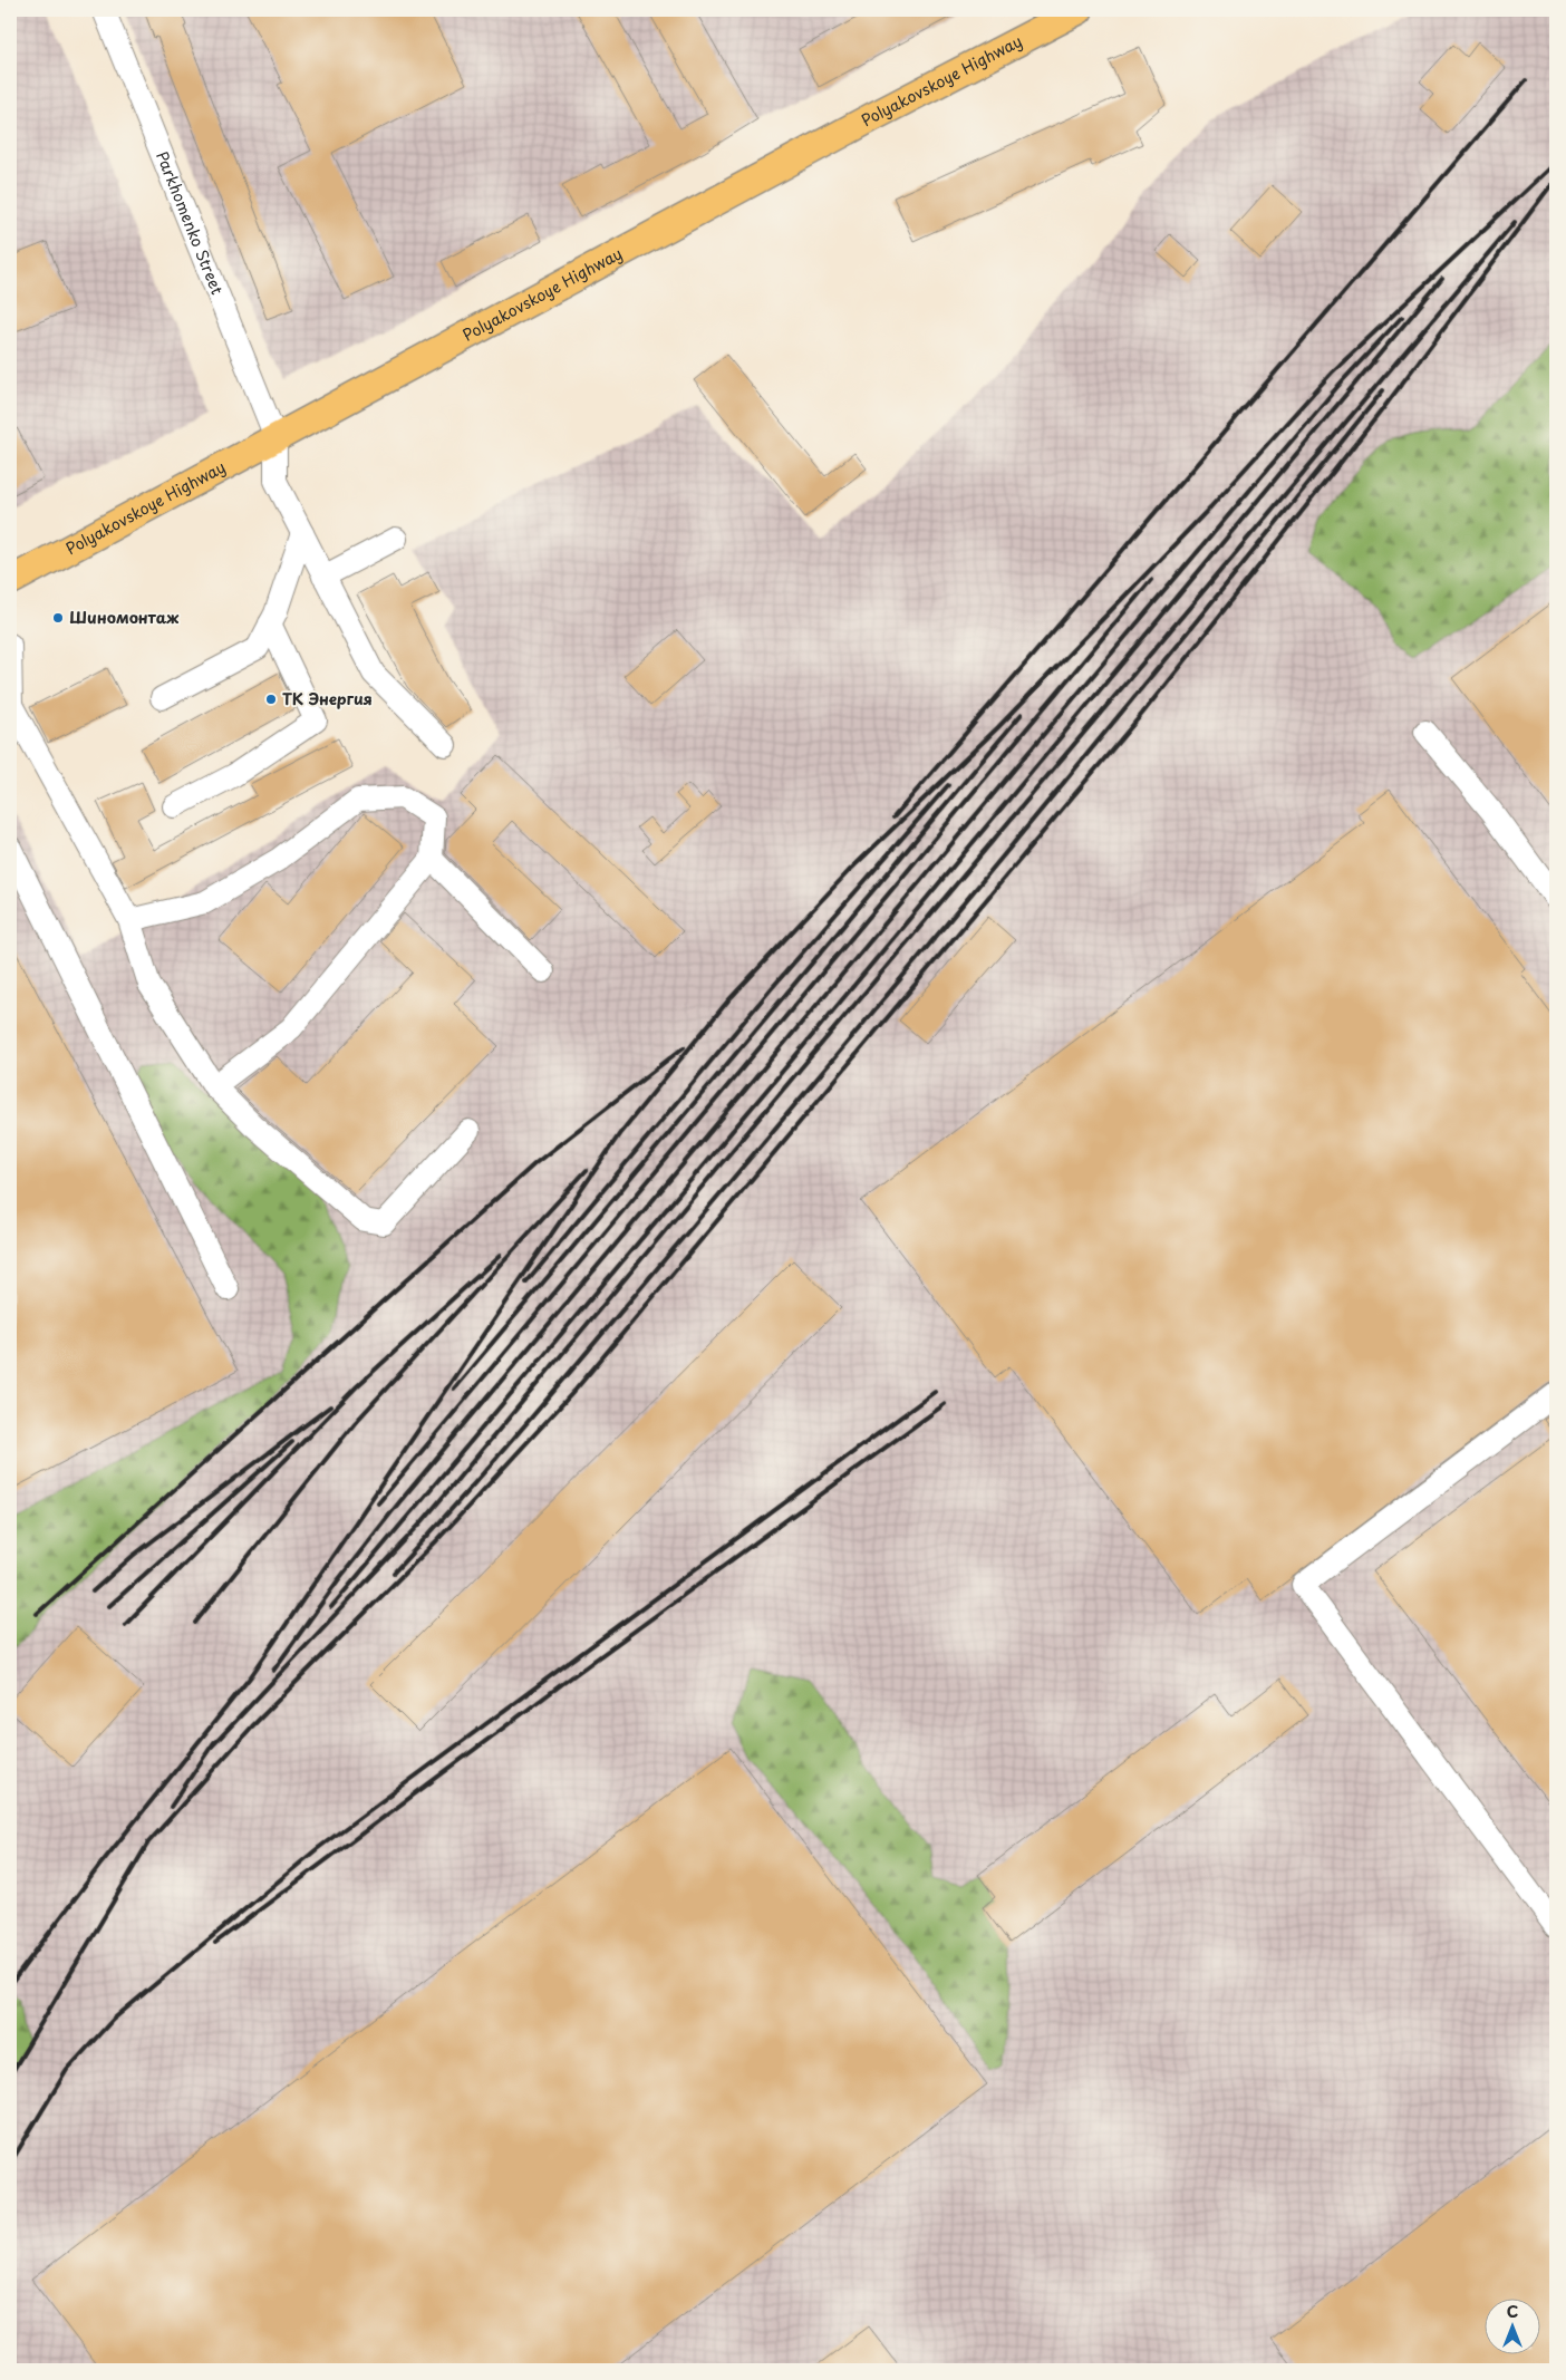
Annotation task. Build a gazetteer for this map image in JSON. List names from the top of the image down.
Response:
{
  "streets": {
    "main road": ["Polyakovskoye Highway"],
    "street": ["Parkhomenko Street"]
  },
  "crossings": [
    ["Polyakovskoye Highway", "Parkhomenko Street"]
  ],
  "places": ["Шиномонтаж", "ТК Энергия"],
  "north": "top"
}
